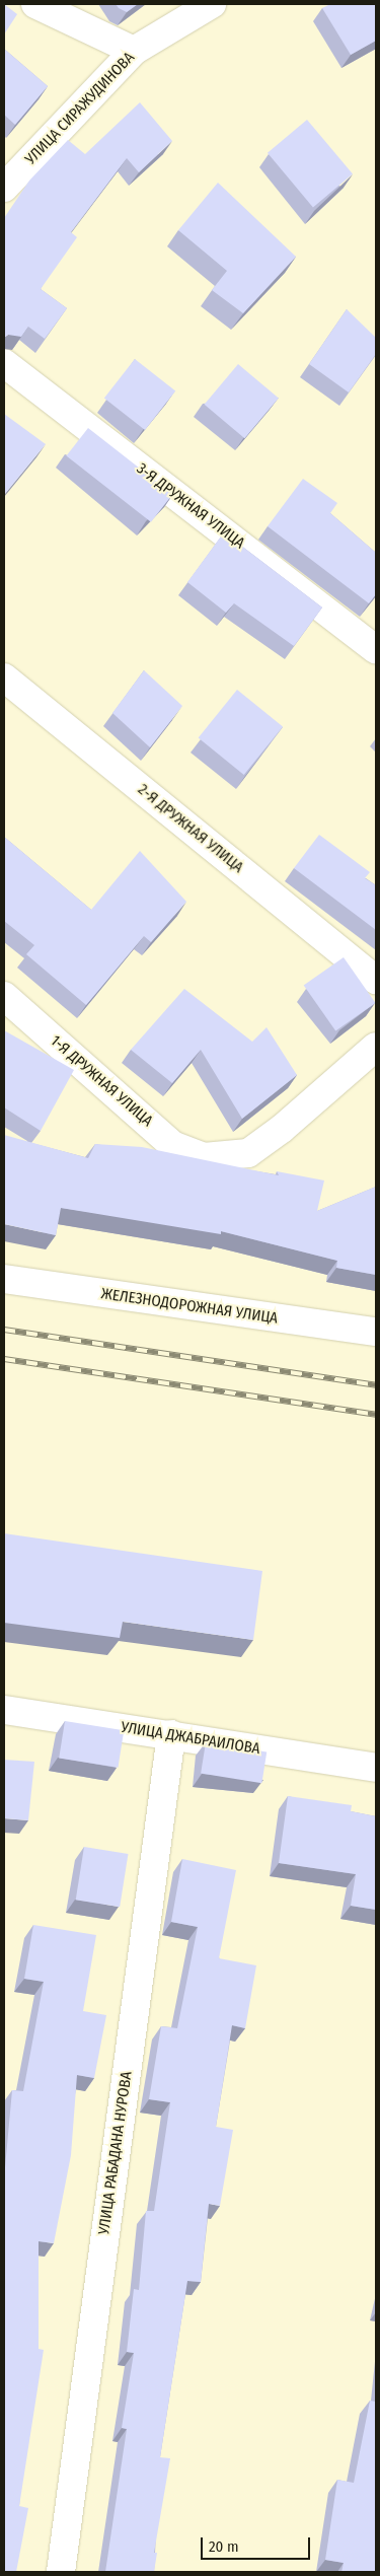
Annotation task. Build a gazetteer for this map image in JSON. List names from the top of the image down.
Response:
{
  "streets": {
    "street": [
      "УЛИЦА СИРАЖУДИНОВА",
      "3-Я ДРУЖНАЯ УЛИЦА",
      "2-Я ДРУЖНАЯ УЛИЦА",
      "1-Я ДРУЖНАЯ УЛИЦА",
      "ЖЕЛЕЗНОДОРОЖНАЯ УЛИЦА",
      "УЛИЦА ДЖАБРАИЛОВА",
      "УЛИЦА РАБАДАНА НУРОВА"
    ]
  },
  "crossings": [
    ["УЛИЦА ДЖАБРАИЛОВА", "УЛИЦА РАБАДАНА НУРОВА"]
  ],
  "scale_bar": "20 m"
}
